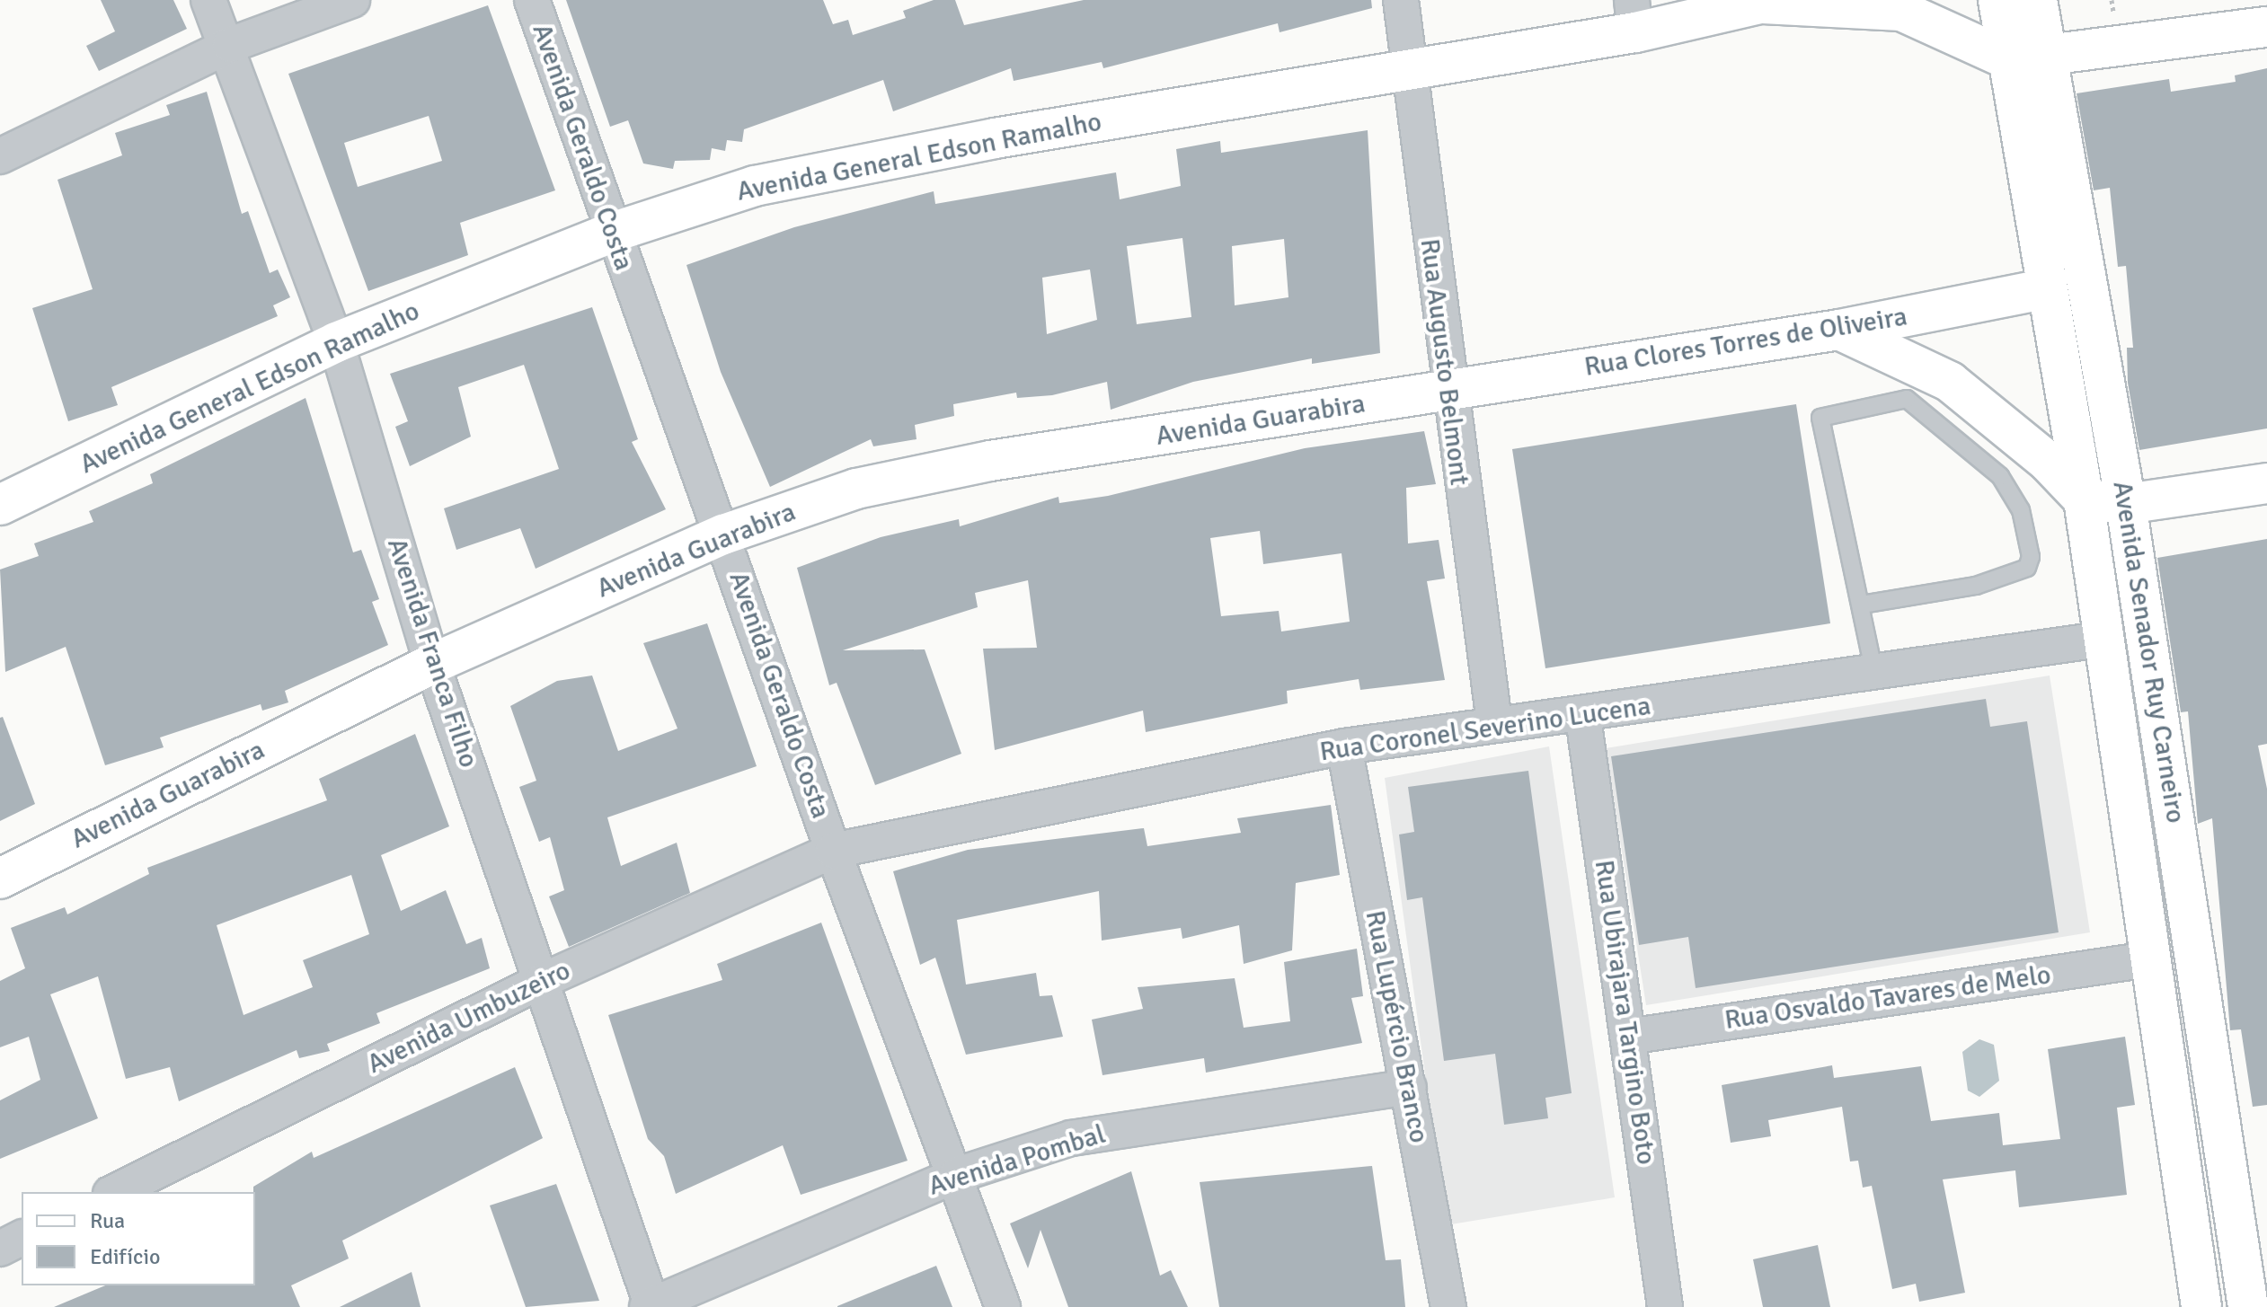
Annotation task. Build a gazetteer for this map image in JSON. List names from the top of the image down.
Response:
{
  "streets": {
    "main road": [
      "Avenida General Edson Ramalho",
      "Rua Clores Torres de Oliveira",
      "Avenida Guarabira",
      "Avenida Senador Ruy Carneiro"
    ],
    "street": [
      "Avenida Geraldo Costa",
      "Rua Augusto Belmont",
      "Avenida Franca Filho",
      "Rua Coronel Severino Lucena",
      "Rua Osvaldo Tavares de Melo",
      "Rua Ubirajara Targino Boto",
      "Avenida Umbuzeiro",
      "Rua Lupércio Branco",
      "Avenida Pombal"
    ]
  },
  "crossings": [
    ["Avenida Geraldo Costa", "Avenida General Edson Ramalho"],
    ["Avenida Geraldo Costa", "Avenida Guarabira"],
    ["Avenida Geraldo Costa", "Rua Coronel Severino Lucena"],
    ["Avenida Geraldo Costa", "Avenida Umbuzeiro"],
    ["Avenida Geraldo Costa", "Avenida Pombal"],
    ["Avenida General Edson Ramalho", "Rua Augusto Belmont"],
    ["Avenida General Edson Ramalho", "Avenida Senador Ruy Carneiro"],
    ["Avenida General Edson Ramalho", "Avenida Franca Filho"],
    ["Rua Clores Torres de Oliveira", "Rua Augusto Belmont"],
    ["Rua Clores Torres de Oliveira", "Avenida Guarabira"],
    ["Rua Clores Torres de Oliveira", "Avenida Senador Ruy Carneiro"],
    ["Rua Augusto Belmont", "Avenida Guarabira"],
    ["Rua Augusto Belmont", "Rua Coronel Severino Lucena"],
    ["Avenida Guarabira", "Avenida Franca Filho"],
    ["Avenida Senador Ruy Carneiro", "Rua Coronel Severino Lucena"],
    ["Avenida Senador Ruy Carneiro", "Rua Osvaldo Tavares de Melo"],
    ["Avenida Franca Filho", "Avenida Umbuzeiro"],
    ["Avenida Franca Filho", "Avenida Pombal"],
    ["Rua Coronel Severino Lucena", "Rua Ubirajara Targino Boto"],
    ["Rua Coronel Severino Lucena", "Avenida Umbuzeiro"],
    ["Rua Coronel Severino Lucena", "Rua Lupércio Branco"],
    ["Rua Osvaldo Tavares de Melo", "Rua Ubirajara Targino Boto"],
    ["Rua Lupércio Branco", "Avenida Pombal"]
  ],
  "legend": ["Rua", "Edifício"]
}
